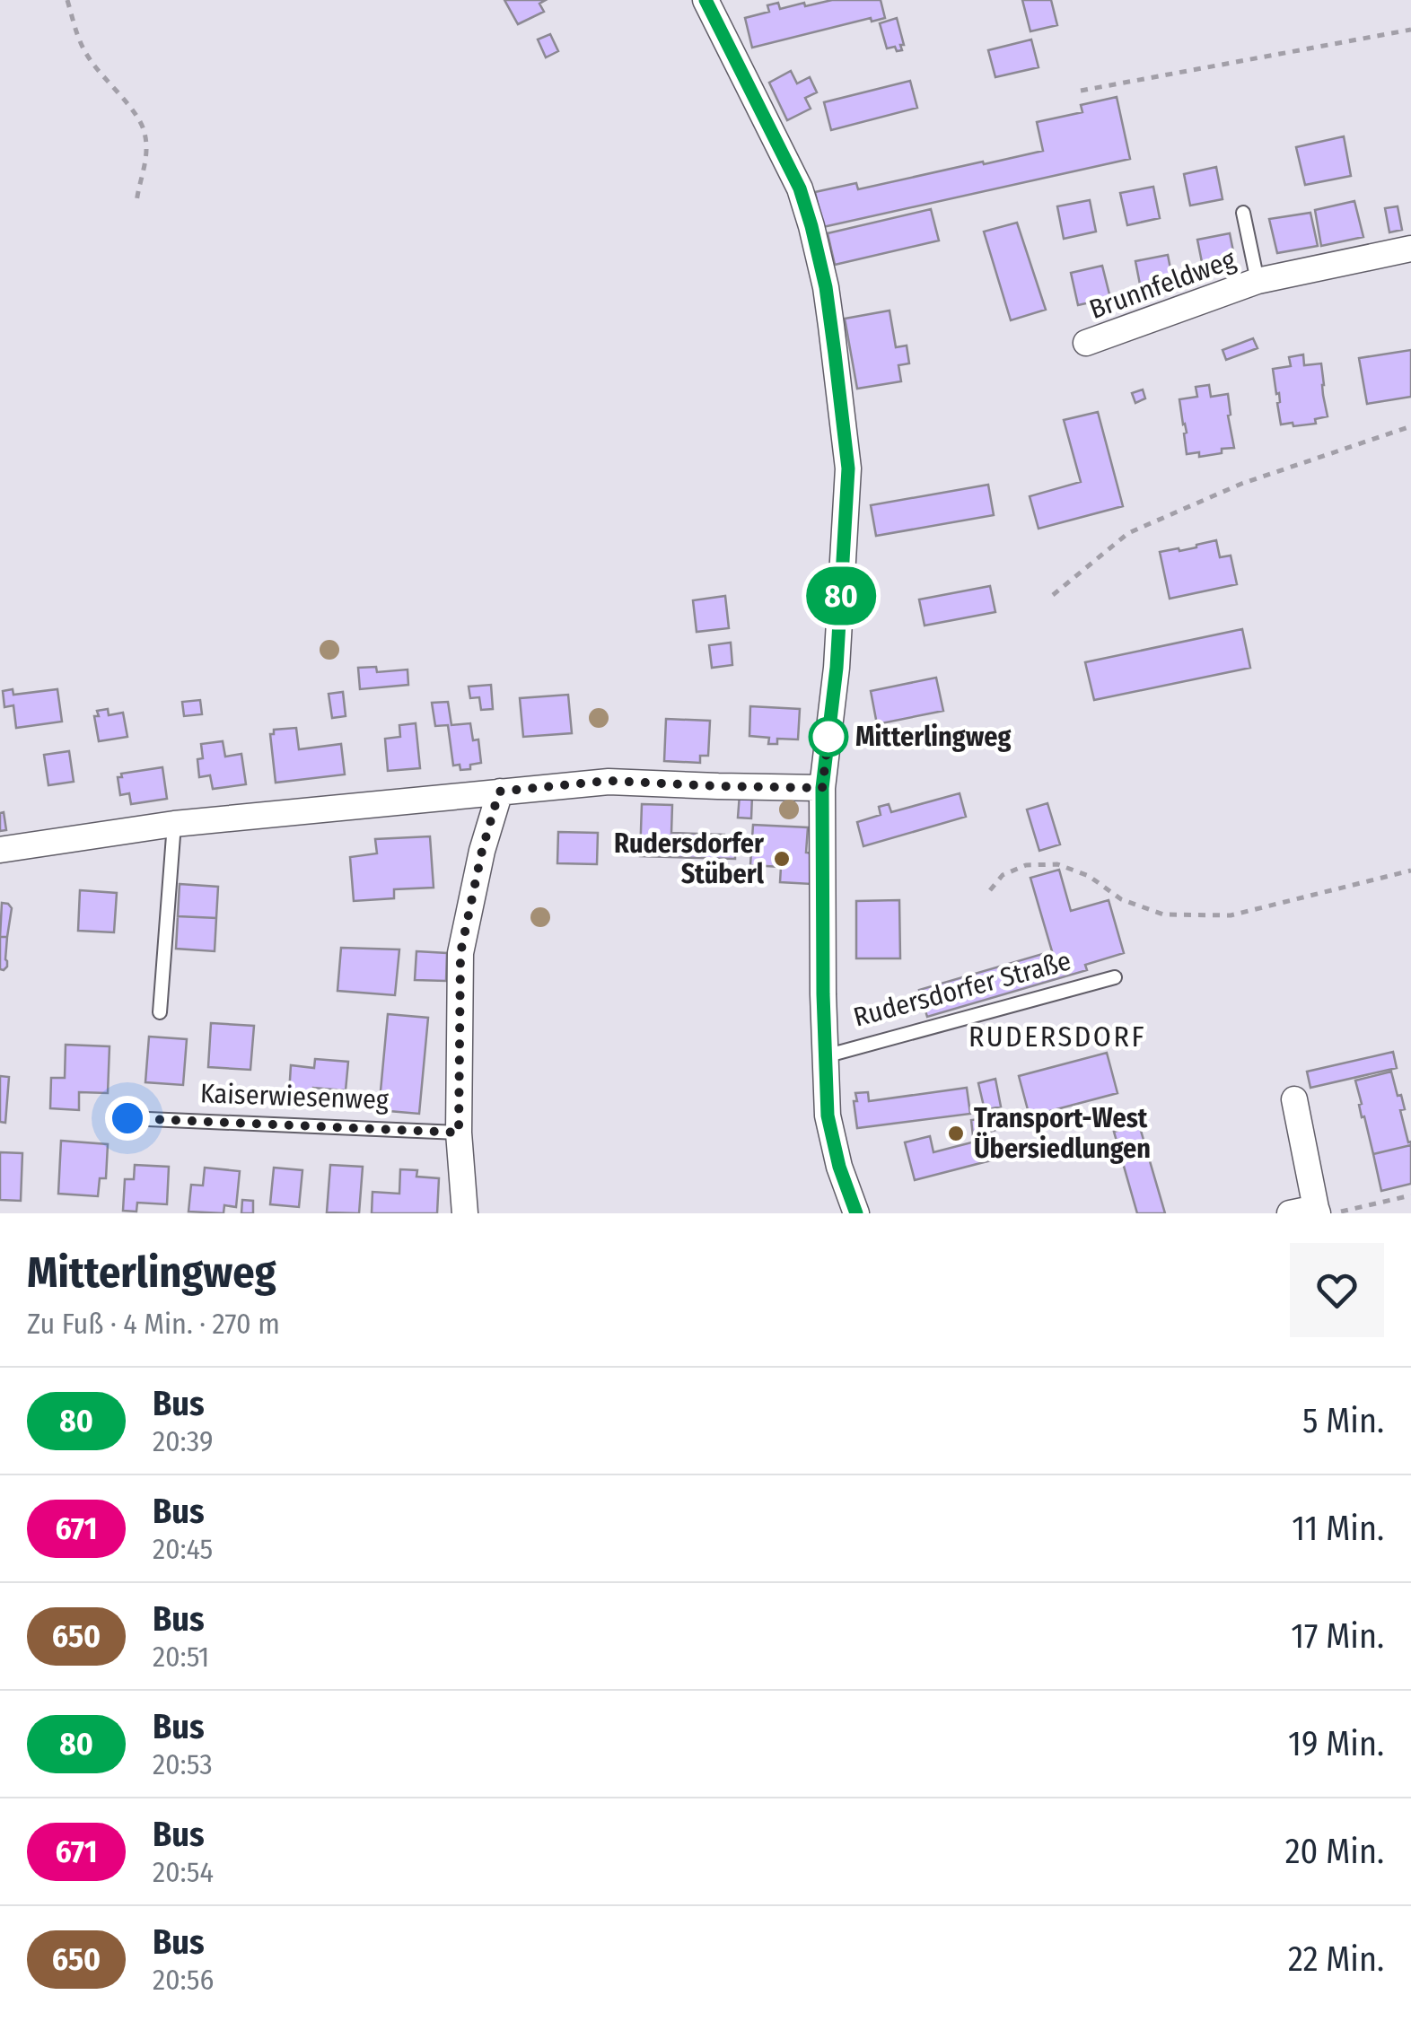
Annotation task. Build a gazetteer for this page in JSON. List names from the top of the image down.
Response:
{
  "streets": {
    "street": ["Brunnfeldweg", "Rudersdorfer Straße"],
    "lane": ["Kaiserwiesenweg"]
  },
  "districts": ["RUDERSDORF"],
  "places": ["Mitterlingweg", "Rudersdorfer Stüberl", "Transport-West Übersiedlungen"],
  "lines": ["bus line 80"],
  "page": {
    "on_map": "80",
    "heading": ["Mitterlingweg", "Zu Fuß · 4 Min. · 270 m"],
    "list": [
      {
        "mark": "80",
        "name": "Bus",
        "note": "20:39",
        "value": "5 Min."
      },
      {
        "mark": "671",
        "name": "Bus",
        "note": "20:45",
        "value": "11 Min."
      },
      {
        "mark": "650",
        "name": "Bus",
        "note": "20:51",
        "value": "17 Min."
      },
      {
        "mark": "80",
        "name": "Bus",
        "note": "20:53",
        "value": "19 Min."
      },
      {
        "mark": "671",
        "name": "Bus",
        "note": "20:54",
        "value": "20 Min."
      },
      {
        "mark": "650",
        "name": "Bus",
        "note": "20:56",
        "value": "22 Min."
      }
    ]
  }
}
